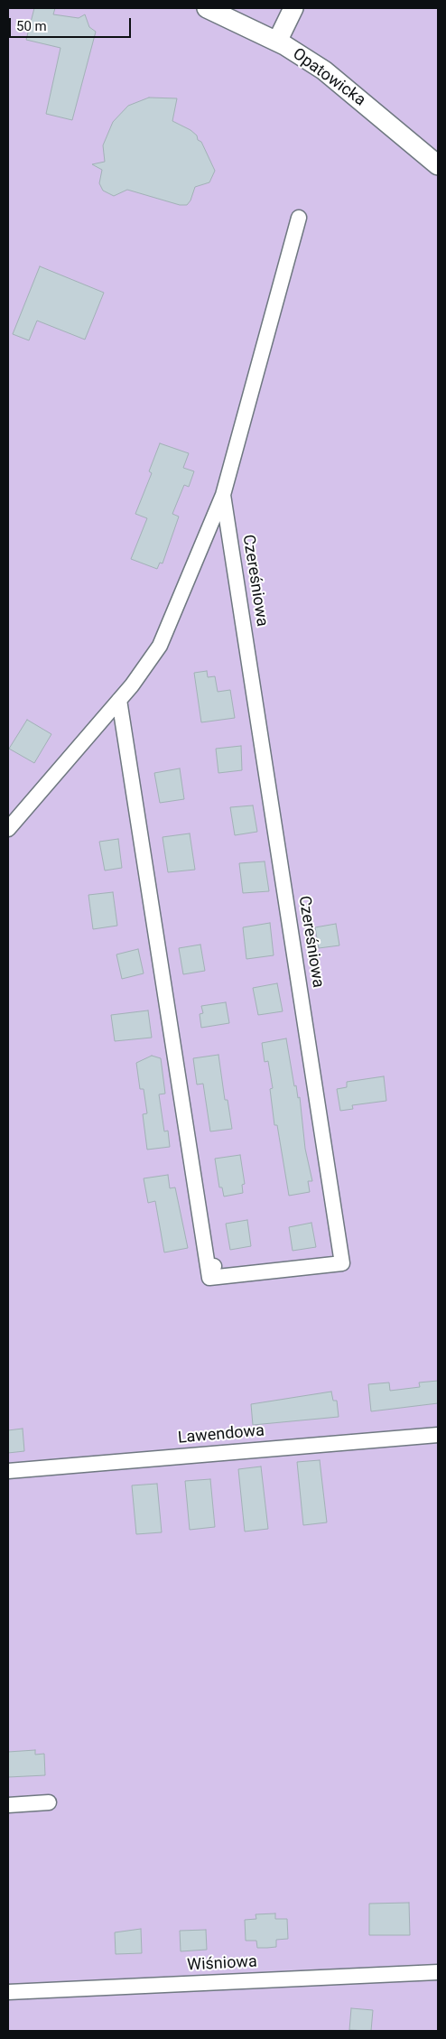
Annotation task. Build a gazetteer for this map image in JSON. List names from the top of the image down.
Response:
{
  "streets": {
    "street": [
      "Opatowicka",
      "Czereśniowa",
      "Lawendowa",
      "Wiśniowa"
    ]
  },
  "scale_bar": "50 m"
}
